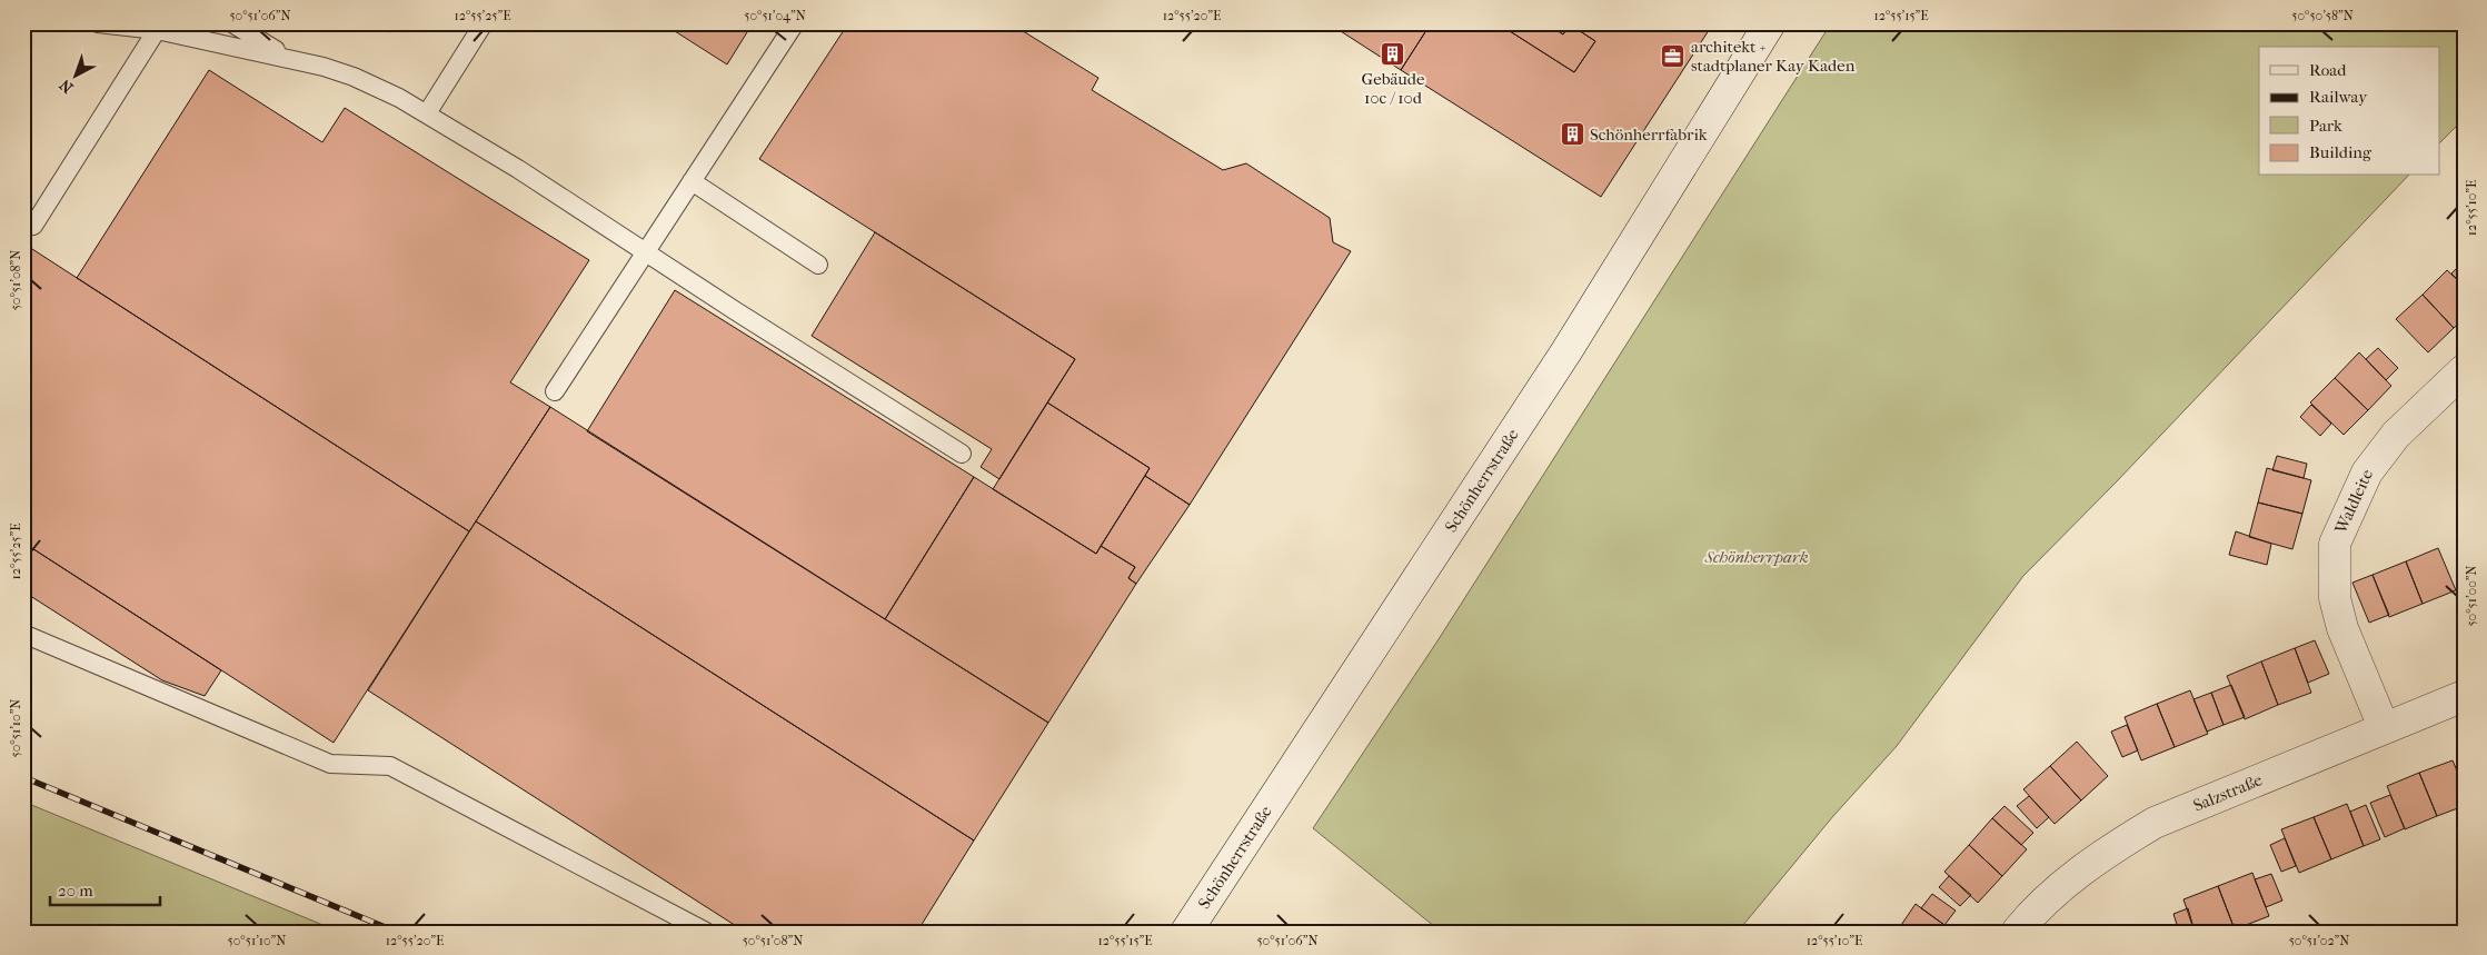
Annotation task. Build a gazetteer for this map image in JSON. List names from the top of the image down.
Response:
{
  "streets": {
    "main road": ["Schönherrstraße", "Waldleite", "Salzstraße"]
  },
  "crossings": [
    ["Waldleite", "Salzstraße"]
  ],
  "parks": ["Schönherrpark"],
  "places": {
    "building": ["Gebäude 10c / 10d", "Schönherrfabrik"],
    "office": ["architekt + stadtplaner Kay Kaden"]
  },
  "legend": [
    "Road",
    "Railway",
    "Park",
    "Building"
  ],
  "scale_bar": "20 m",
  "north": "bottom left",
  "coordinates": [
    "50°51'06\"N",
    "12°55'25\"E",
    "50°51'04\"N",
    "12°55'20\"E",
    "12°55'15\"E",
    "50°50'58\"N",
    "12°55'10\"E",
    "50°51'08\"N",
    "50°51'00\"N",
    "50°51'10\"N",
    "50°51'02\"N"
  ]
}
